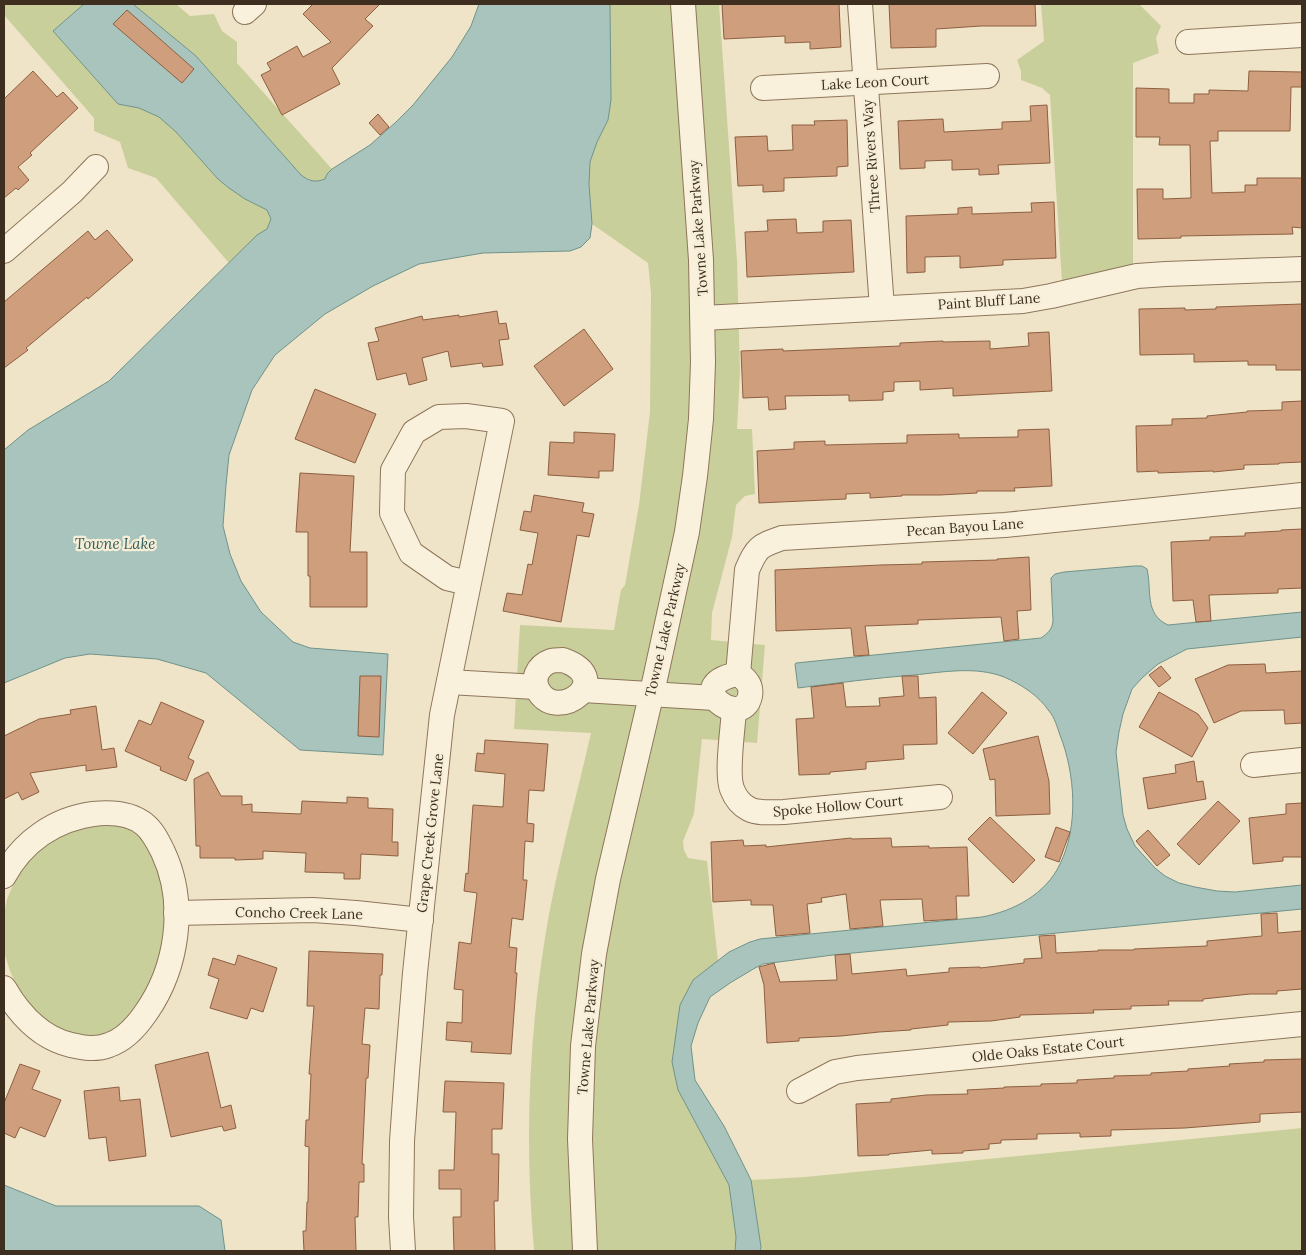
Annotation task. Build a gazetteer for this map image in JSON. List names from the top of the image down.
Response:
{
  "streets": {
    "street": [
      "Lake Leon Court",
      "Three Rivers Way",
      "Towne Lake Parkway",
      "Paint Bluff Lane",
      "Pecan Bayou Lane",
      "Spoke Hollow Court",
      "Grape Creek Grove Lane",
      "Concho Creek Lane",
      "Olde Oaks Estate Court"
    ]
  },
  "crossings": [
    ["Lake Leon Court", "Three Rivers Way"],
    ["Three Rivers Way", "Paint Bluff Lane"],
    ["Towne Lake Parkway", "Paint Bluff Lane"],
    ["Pecan Bayou Lane", "Spoke Hollow Court"],
    ["Grape Creek Grove Lane", "Concho Creek Lane"]
  ],
  "water": ["Towne Lake"]
}
